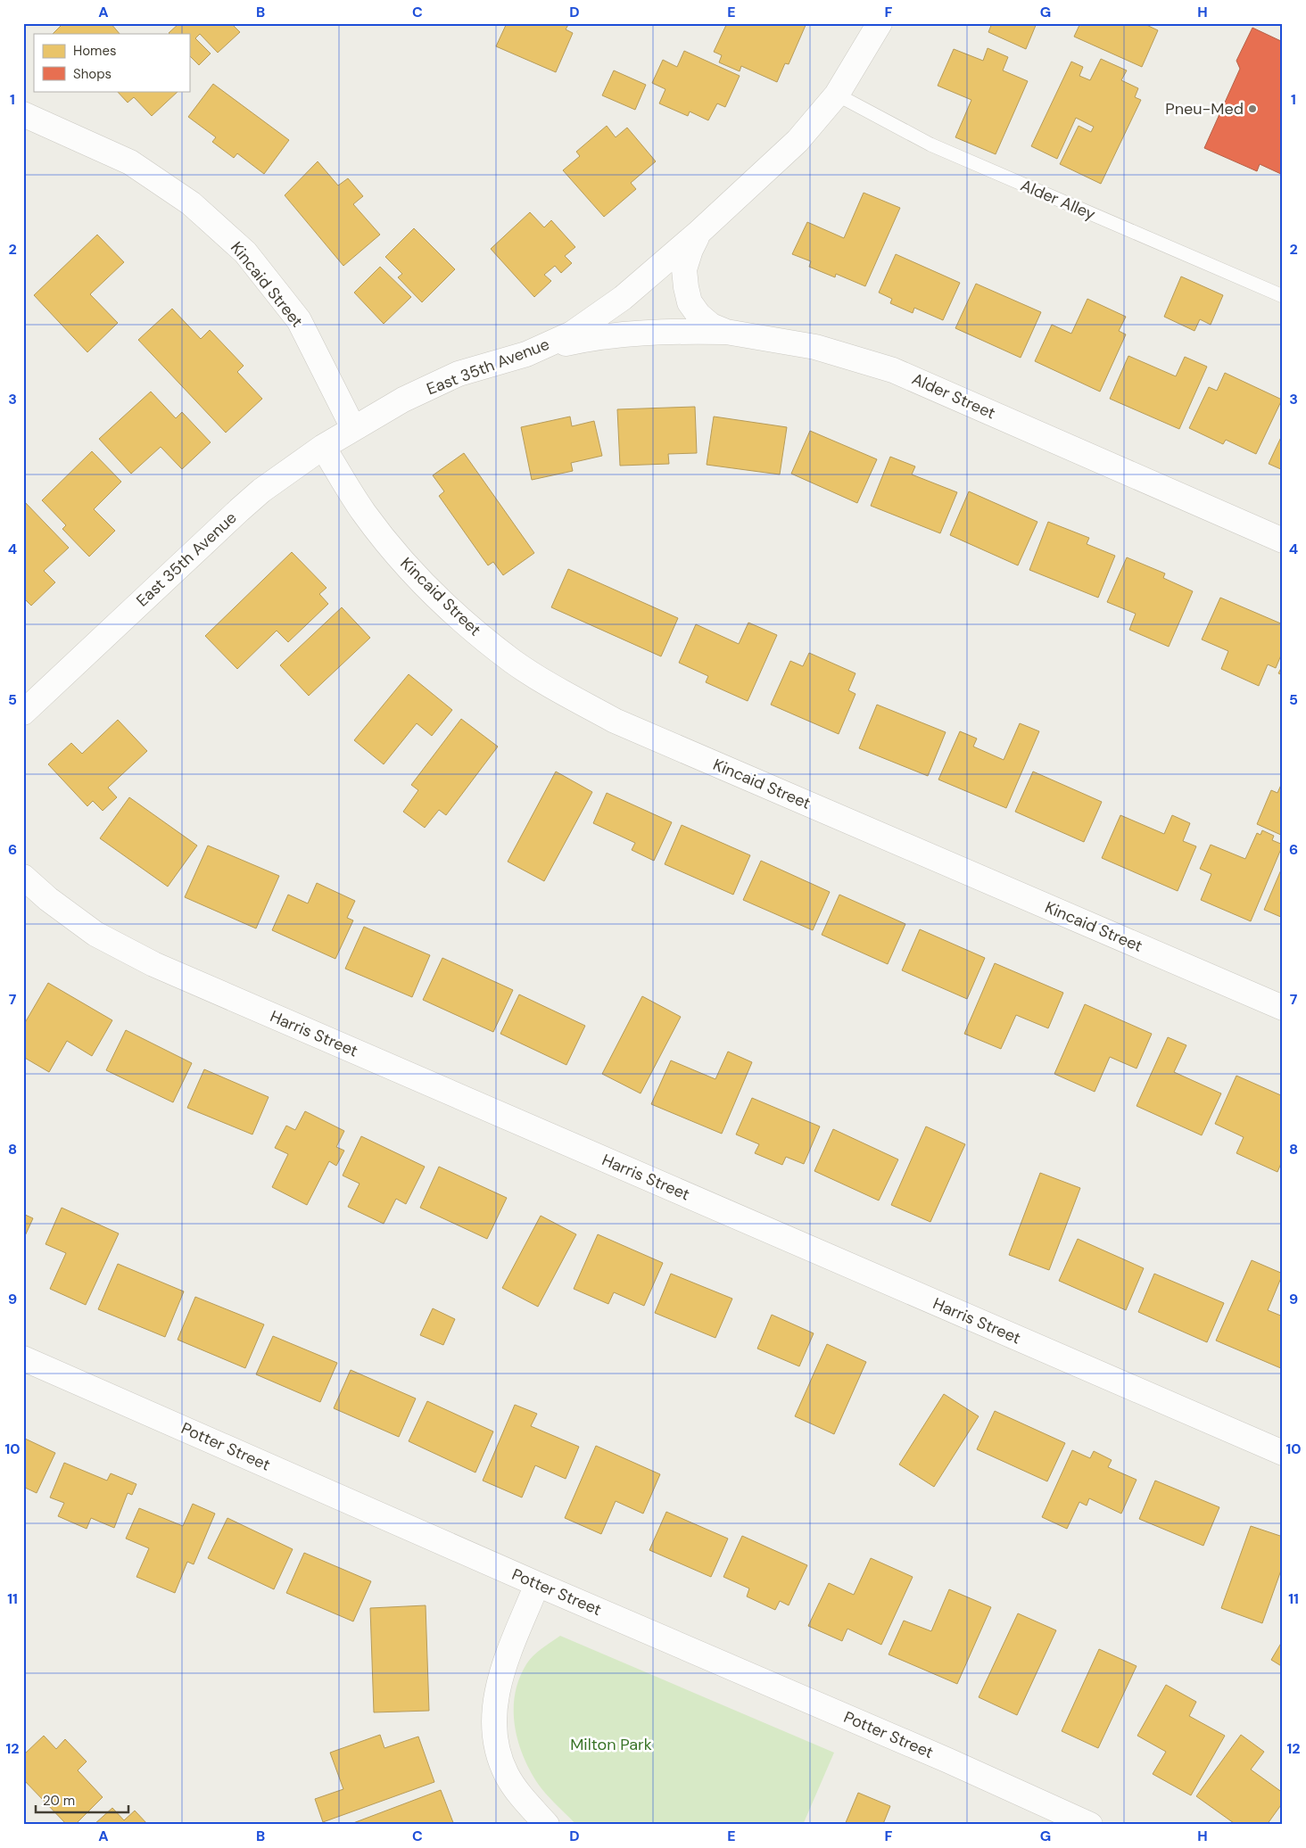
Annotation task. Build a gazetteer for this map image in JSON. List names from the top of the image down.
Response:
{
  "streets": {
    "street": [
      "Kincaid Street",
      "East 35th Avenue",
      "Alder Street",
      "Harris Street",
      "Potter Street"
    ],
    "lane": ["Alder Alley"]
  },
  "crossings": [
    ["Alder Alley", "East 35th Avenue"],
    ["Kincaid Street", "East 35th Avenue"],
    ["East 35th Avenue", "Alder Street"]
  ],
  "parks": ["Milton Park"],
  "places": ["Pneu-Med"],
  "legend": ["Homes", "Shops"],
  "scale_bar": "20 m",
  "grid": {
    "columns": [
      "A",
      "B",
      "C",
      "D",
      "E",
      "F",
      "G",
      "H"
    ],
    "rows": [
      "1",
      "2",
      "3",
      "4",
      "5",
      "6",
      "7",
      "8",
      "9",
      "10",
      "11",
      "12"
    ]
  }
}
